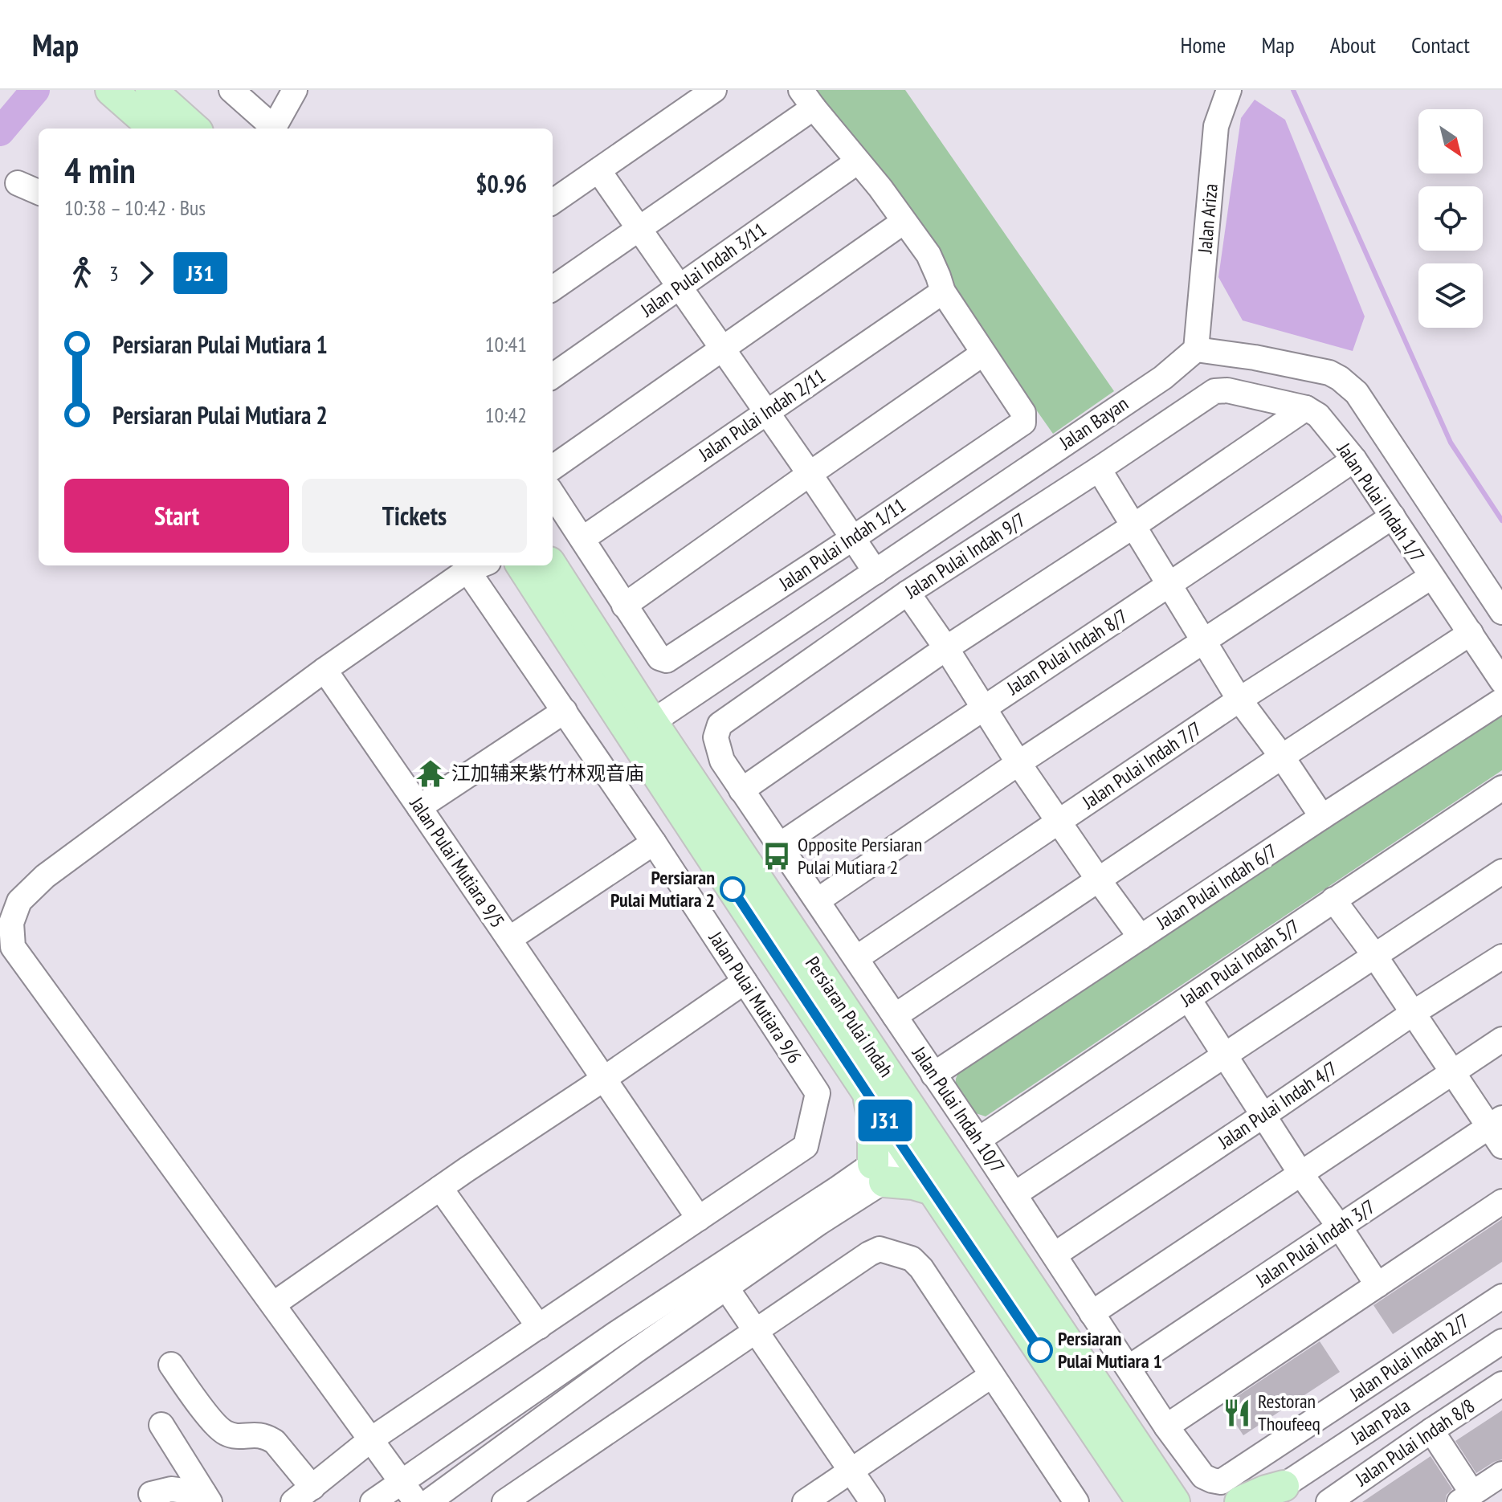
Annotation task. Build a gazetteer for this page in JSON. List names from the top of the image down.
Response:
{
  "streets": {
    "main road": ["Persiaran Pulai Indah"],
    "street": [
      "Jalan Ariza",
      "Jalan Pulai Indah 3/11",
      "Jalan Pulai Indah 2/11",
      "Jalan Bayan",
      "Jalan Pulai Indah 1/7",
      "Jalan Pulai Indah 1/11",
      "Jalan Pulai Indah 9/7",
      "Jalan Pulai Indah 8/7",
      "Jalan Pulai Indah 7/7",
      "Jalan Pulai Mutiara 9/5",
      "Jalan Pulai Indah 6/7",
      "Jalan Pulai Indah 5/7",
      "Jalan Pulai Mutiara 9/6",
      "Jalan Pulai Indah 4/7",
      "Jalan Pulai Indah 10/7",
      "Jalan Pulai Indah 3/7",
      "Jalan Pulai Indah 2/7",
      "Jalan Pala",
      "Jalan Pulai Indah 8/8"
    ]
  },
  "crossings": [
    ["Jalan Ariza", "Jalan Bayan"],
    ["Jalan Bayan", "Persiaran Pulai Indah"],
    ["Jalan Pulai Indah 1/7", "Jalan Pulai Indah 9/7"],
    ["Jalan Pulai Indah 1/7", "Jalan Pulai Indah 8/7"],
    ["Jalan Pulai Indah 1/7", "Jalan Pulai Indah 7/7"],
    ["Jalan Pulai Indah 9/7", "Jalan Pulai Indah 10/7"],
    ["Jalan Pulai Indah 8/7", "Jalan Pulai Indah 10/7"],
    ["Jalan Pulai Indah 7/7", "Jalan Pulai Indah 10/7"],
    ["Jalan Pulai Mutiara 9/5", "Jalan Pulai Mutiara 9/6"],
    ["Jalan Pulai Indah 6/7", "Jalan Pulai Indah 10/7"],
    ["Jalan Pulai Indah 5/7", "Jalan Pulai Indah 10/7"],
    ["Jalan Pulai Indah 4/7", "Jalan Pulai Indah 10/7"],
    ["Jalan Pulai Indah 10/7", "Jalan Pulai Indah 3/7"],
    ["Jalan Pulai Indah 10/7", "Jalan Pulai Indah 2/7"]
  ],
  "places": {
    "temple": ["江加辅来紫竹林观音庙"],
    "bus stop": ["Opposite Persiaran Pulai Mutiara 2"],
    "other": ["Persiaran Pulai Mutiara 2", "Persiaran Pulai Mutiara 1"],
    "restaurant": ["Restoran Thoufeeq"]
  },
  "lines": ["bus line J31"],
  "north": "bottom right",
  "page": {
    "header": "Map",
    "nav": [
      "Home",
      "Map",
      "About",
      "Contact"
    ],
    "on_map": "J31",
    "heading": ["4 min", "10:38 – 10:42 · Bus", "$0.96"],
    "legs": ["3", "J31"],
    "list": [
      {
        "name": "Persiaran Pulai Mutiara 1",
        "value": "10:41"
      },
      {
        "name": "Persiaran Pulai Mutiara 2",
        "value": "10:42"
      }
    ],
    "buttons": ["Start", "Tickets"]
  }
}
